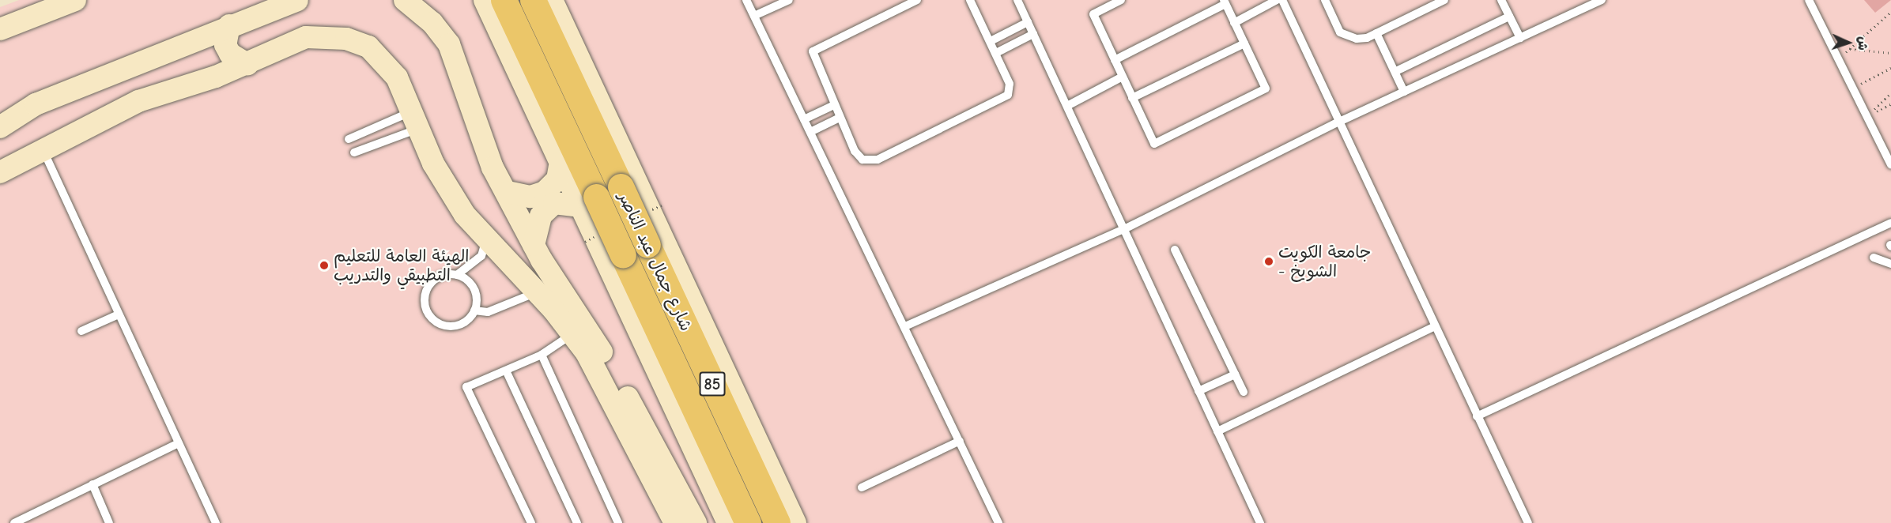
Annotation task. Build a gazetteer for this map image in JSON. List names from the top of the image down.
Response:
{
  "streets": {
    "highway": ["شارع جمال عبد الناصر", "85"]
  },
  "places": ["جامعة الكويت - الشويخ", "الهيئة العامة للتعليم التطبيقي والتدريب"],
  "north": "right"
}
